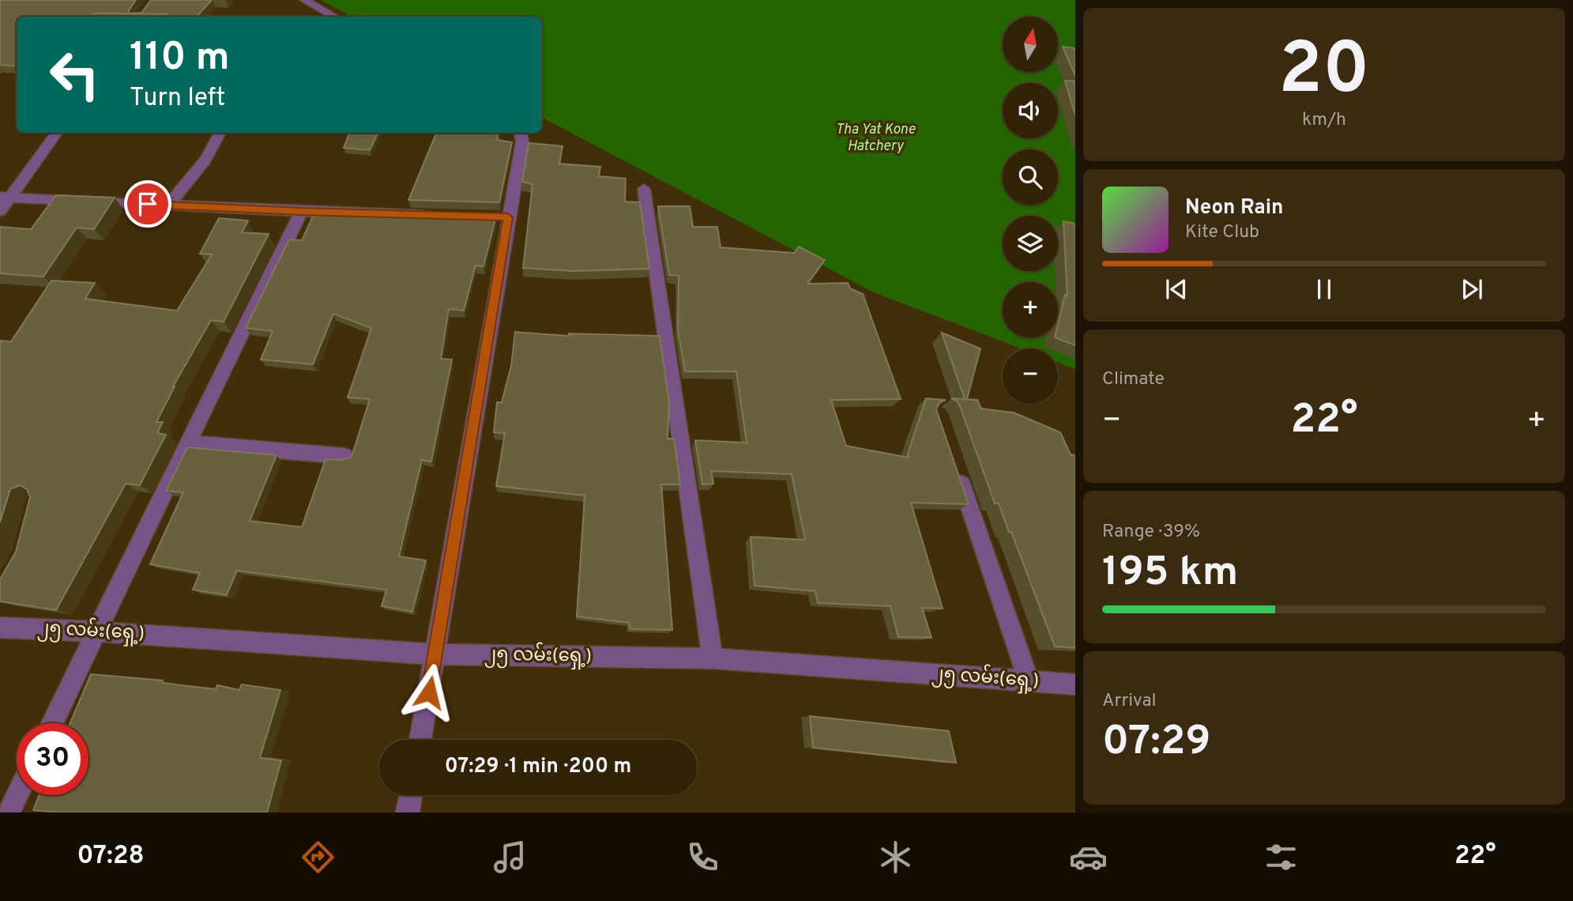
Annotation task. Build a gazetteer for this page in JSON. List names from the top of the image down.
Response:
{
  "streets": {
    "street": ["၂၅ လမ်း(ရှေ့)"]
  },
  "water": ["Tha Yat Kone Hatchery"],
  "north": "top",
  "page": {
    "tile": [
      ["20", "km/h"],
      "Climate",
      ["Range · 39%", "195 km"],
      ["Arrival", "07:29"]
    ],
    "map_buttons": ["+", "−"],
    "turn": ["110 m", "Turn left"],
    "song": ["Neon Rain", "Kite Club"],
    "heat": ["−", "22°", "+"],
    "limit": "30",
    "trip": "07:29 · 1 min · 200 m",
    "tabs": ["07:28", "22°"]
  }
}
